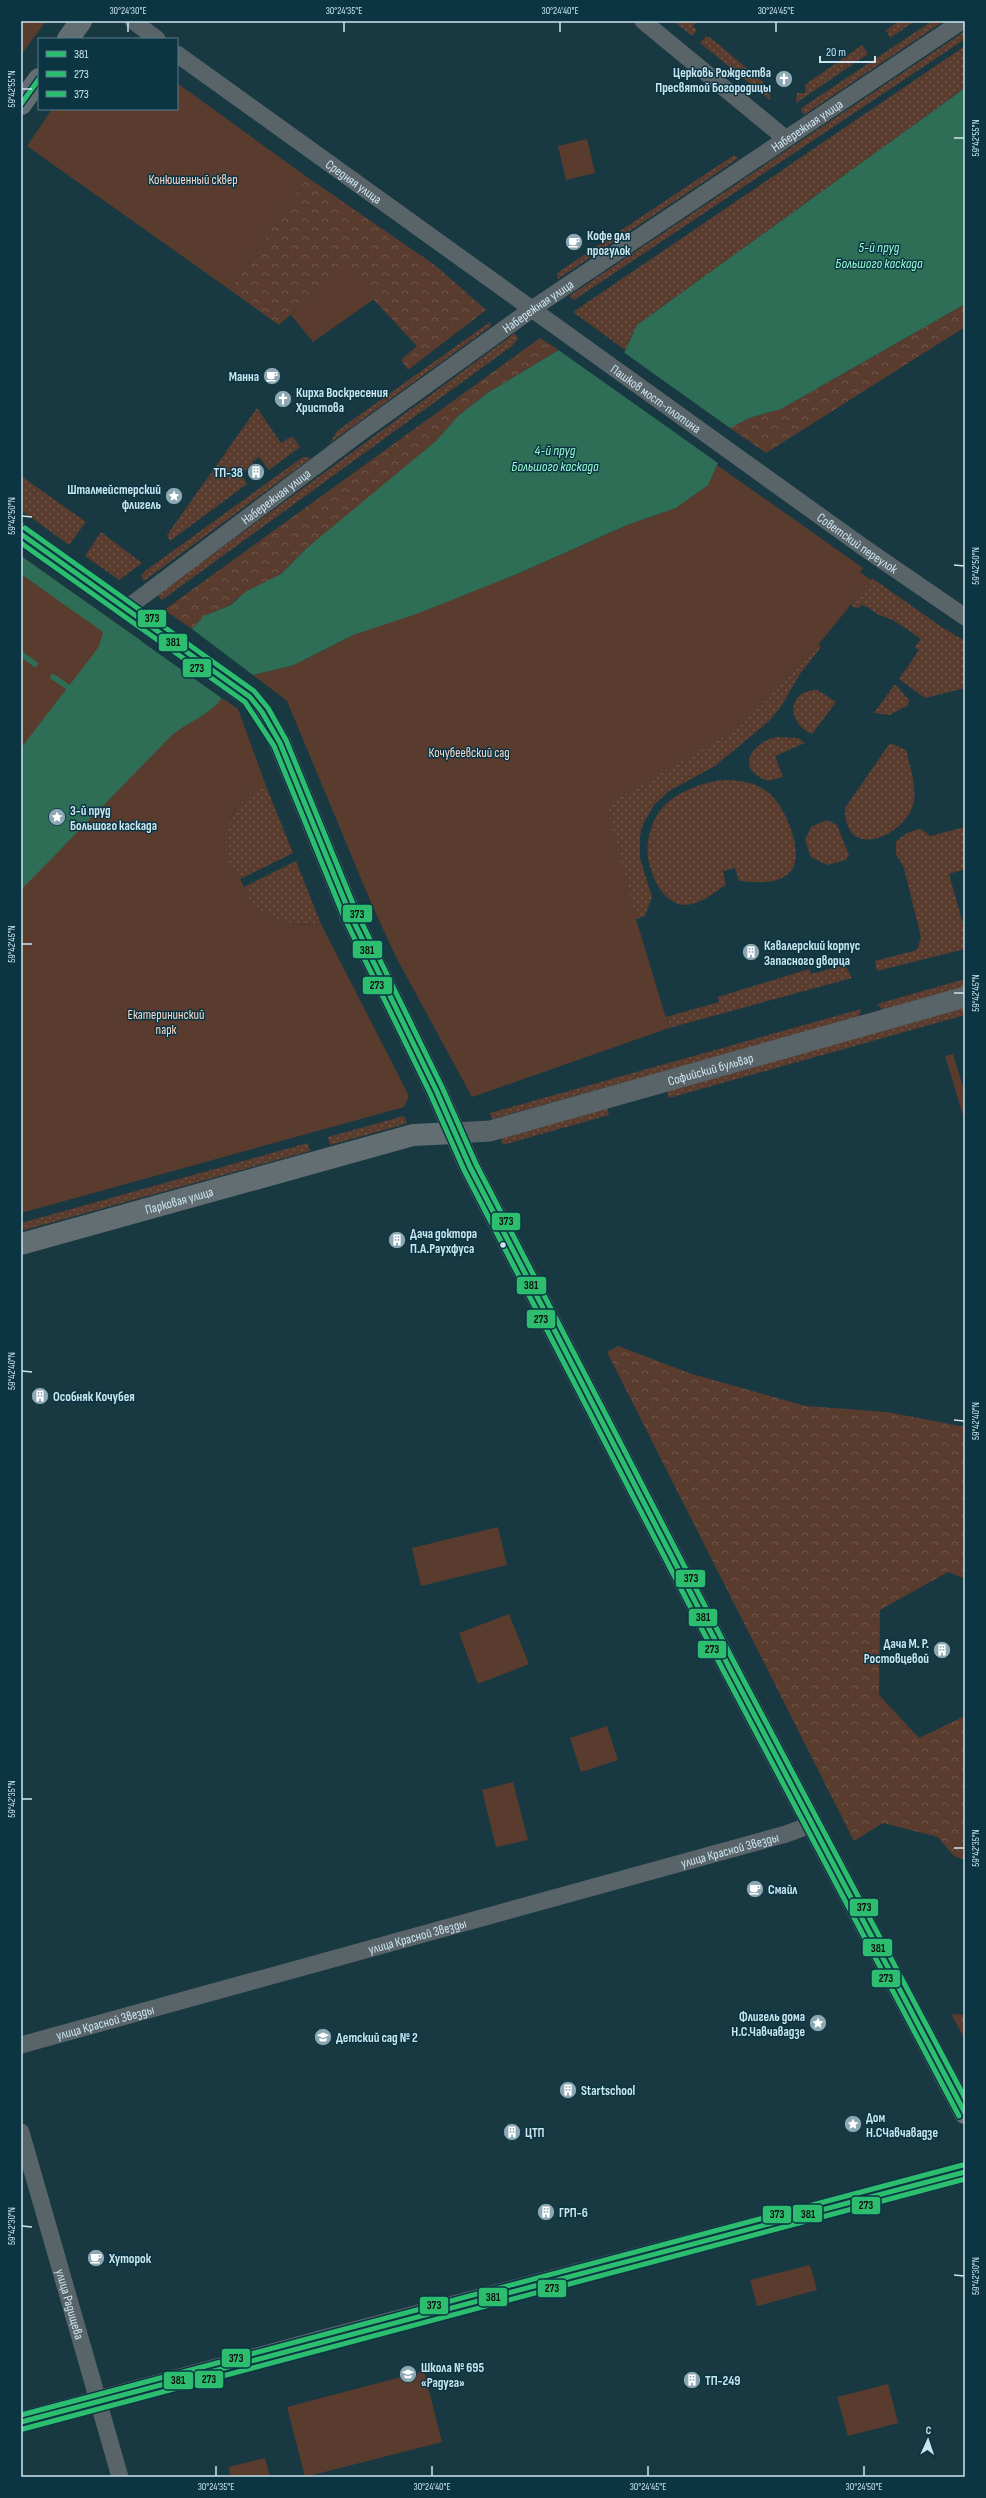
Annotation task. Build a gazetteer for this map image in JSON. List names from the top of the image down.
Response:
{
  "streets": {
    "main road": ["Парковая улица"],
    "street": [
      "Набережная улица",
      "Средняя улица",
      "Пашков мост-плотина",
      "Советский переулок",
      "Софийский бульвар",
      "улица Красной Звезды",
      "улица Радищева"
    ]
  },
  "crossings": [
    ["Набережная улица", "Средняя улица"],
    ["Набережная улица", "Пашков мост-плотина"],
    ["Средняя улица", "Пашков мост-плотина"],
    ["Пашков мост-плотина", "Советский переулок"],
    ["Софийский бульвар", "Парковая улица"]
  ],
  "water": ["5-й пруд Большого каскада", "4-й пруд Большого каскада"],
  "parks": ["Конюшенный сквер", "Кочубеевский сад", "Екатерининский парк"],
  "places": {
    "church": ["Церковь Рождества Пресвятой Богородицы", "Кирха Воскресения Христова"],
    "cafe": [
      "Кофе для прогулок",
      "Манна",
      "Смайл",
      "Хуторок"
    ],
    "building": [
      "ТП-38",
      "Кавалерский корпус Запасного дворца",
      "Дача доктора П.А.Раухфуса",
      "Особняк Кочубея",
      "Дача М. Р. Ростовцевой",
      "Startschool",
      "ЦТП",
      "ГРП-6",
      "ТП-249"
    ],
    "place": [
      "Шталмейстерский флигель",
      "3-й пруд Большого каскада",
      "Флигель дома Н.С.Чавчавадзе",
      "Дом Н.СЧавчавадзе"
    ],
    "school or university": ["Детский сад № 2", "Школа № 695 «Радуга»"]
  },
  "lines": ["transit line 381", "transit line 373", "transit line 273"],
  "legend": ["381", "273", "373"],
  "scale_bar": "20 m",
  "north": "top",
  "coordinates": [
    "30°24'30\"E",
    "30°24'35\"E",
    "30°24'40\"E",
    "30°24'45\"E",
    "59°42'55\"N",
    "59°42'50\"N",
    "59°42'45\"N",
    "59°42'40\"N",
    "59°42'35\"N",
    "59°42'30\"N",
    "30°24'50\"E"
  ]
}
